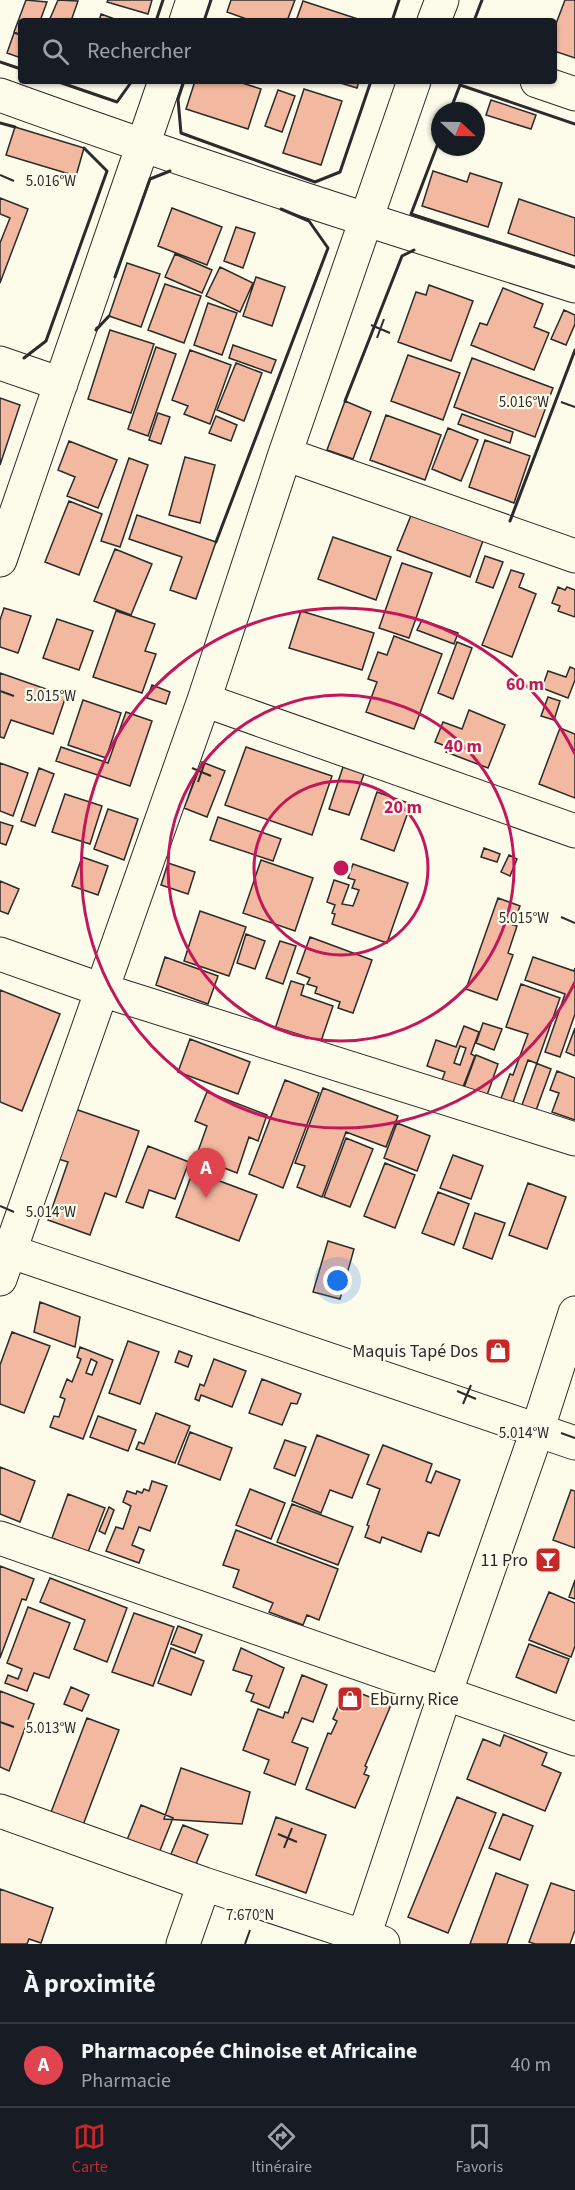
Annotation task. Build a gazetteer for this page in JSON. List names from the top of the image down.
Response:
{
  "places": {
    "shop": ["Maquis Tapé Dos", "Eburny Rice"],
    "bar": ["11 Pro"]
  },
  "north": "right",
  "page": {
    "search": "Rechercher",
    "pins": "A",
    "heading": "À proximité",
    "list": [
      {
        "mark": "A",
        "name": "Pharmacopée Chinoise et Africaine",
        "note": "Pharmacie",
        "value": "40 m"
      }
    ],
    "nav": ["Carte", "Itinéraire", "Favoris"]
  },
  "coordinates": [
    "5.016°W",
    "5.015°W",
    "5.014°W",
    "5.013°W",
    "7.670°N"
  ],
  "rings": ["60 m", "40 m", "20 m"]
}
